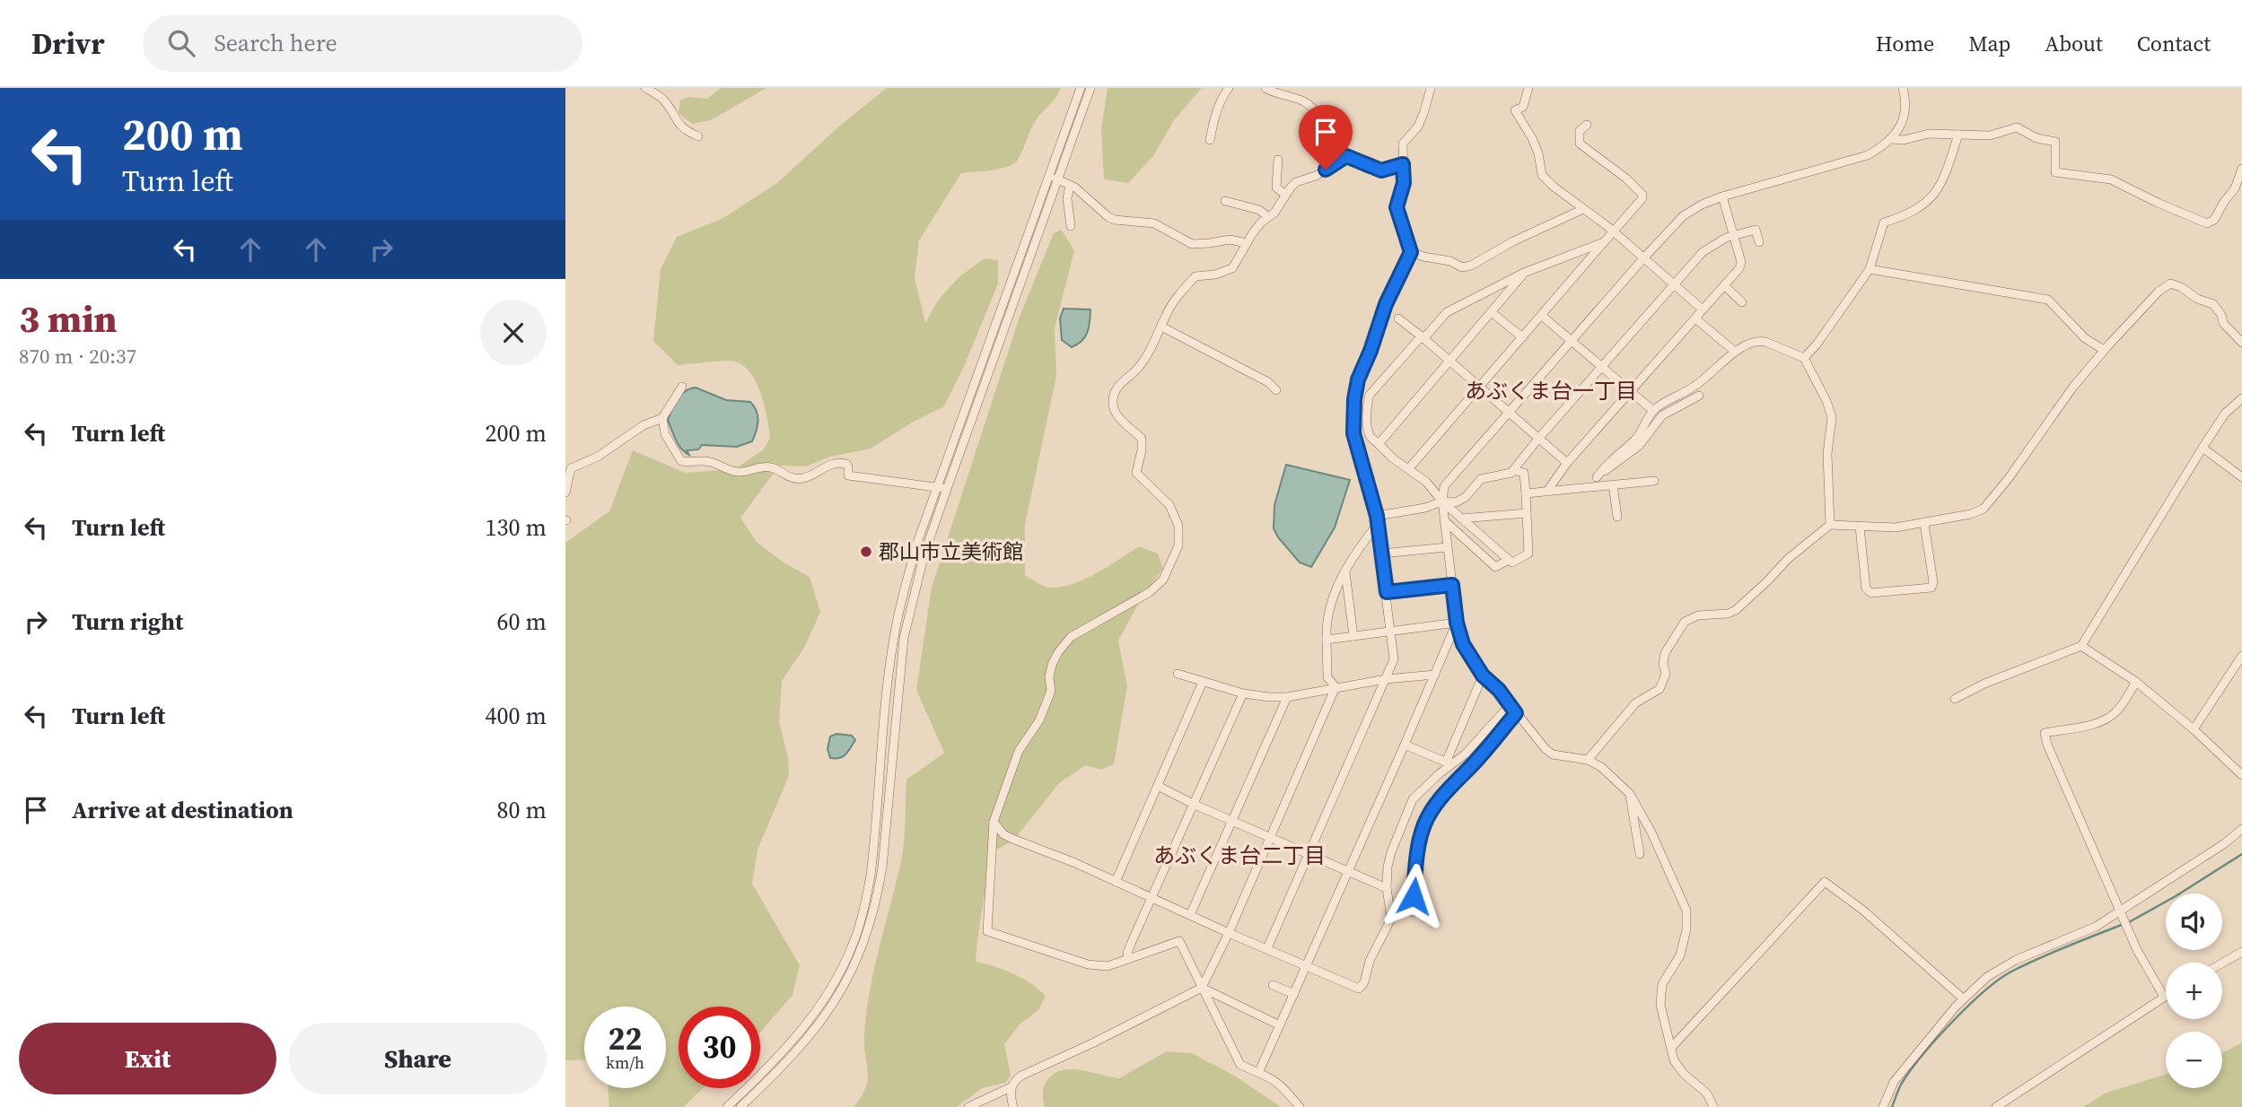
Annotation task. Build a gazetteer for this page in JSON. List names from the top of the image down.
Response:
{
  "districts": ["あぶくま台一丁目", "あぶくま台二丁目"],
  "places": ["郡山市立美術館"],
  "page": {
    "header": "Drivr",
    "search": "Search here",
    "nav": [
      "Home",
      "Map",
      "About",
      "Contact"
    ],
    "turn": ["200 m", "Turn left"],
    "heading": ["3 min", "870 m · 20:37"],
    "list": [
      {
        "name": "Turn left",
        "value": "200 m"
      },
      {
        "name": "Turn left",
        "value": "130 m"
      },
      {
        "name": "Turn right",
        "value": "60 m"
      },
      {
        "name": "Turn left",
        "value": "400 m"
      },
      {
        "name": "Arrive at destination",
        "value": "80 m"
      }
    ],
    "map_buttons": ["+", "−"],
    "speed": "22 km/h",
    "limit": "30",
    "buttons": ["Exit", "Share"]
  }
}
